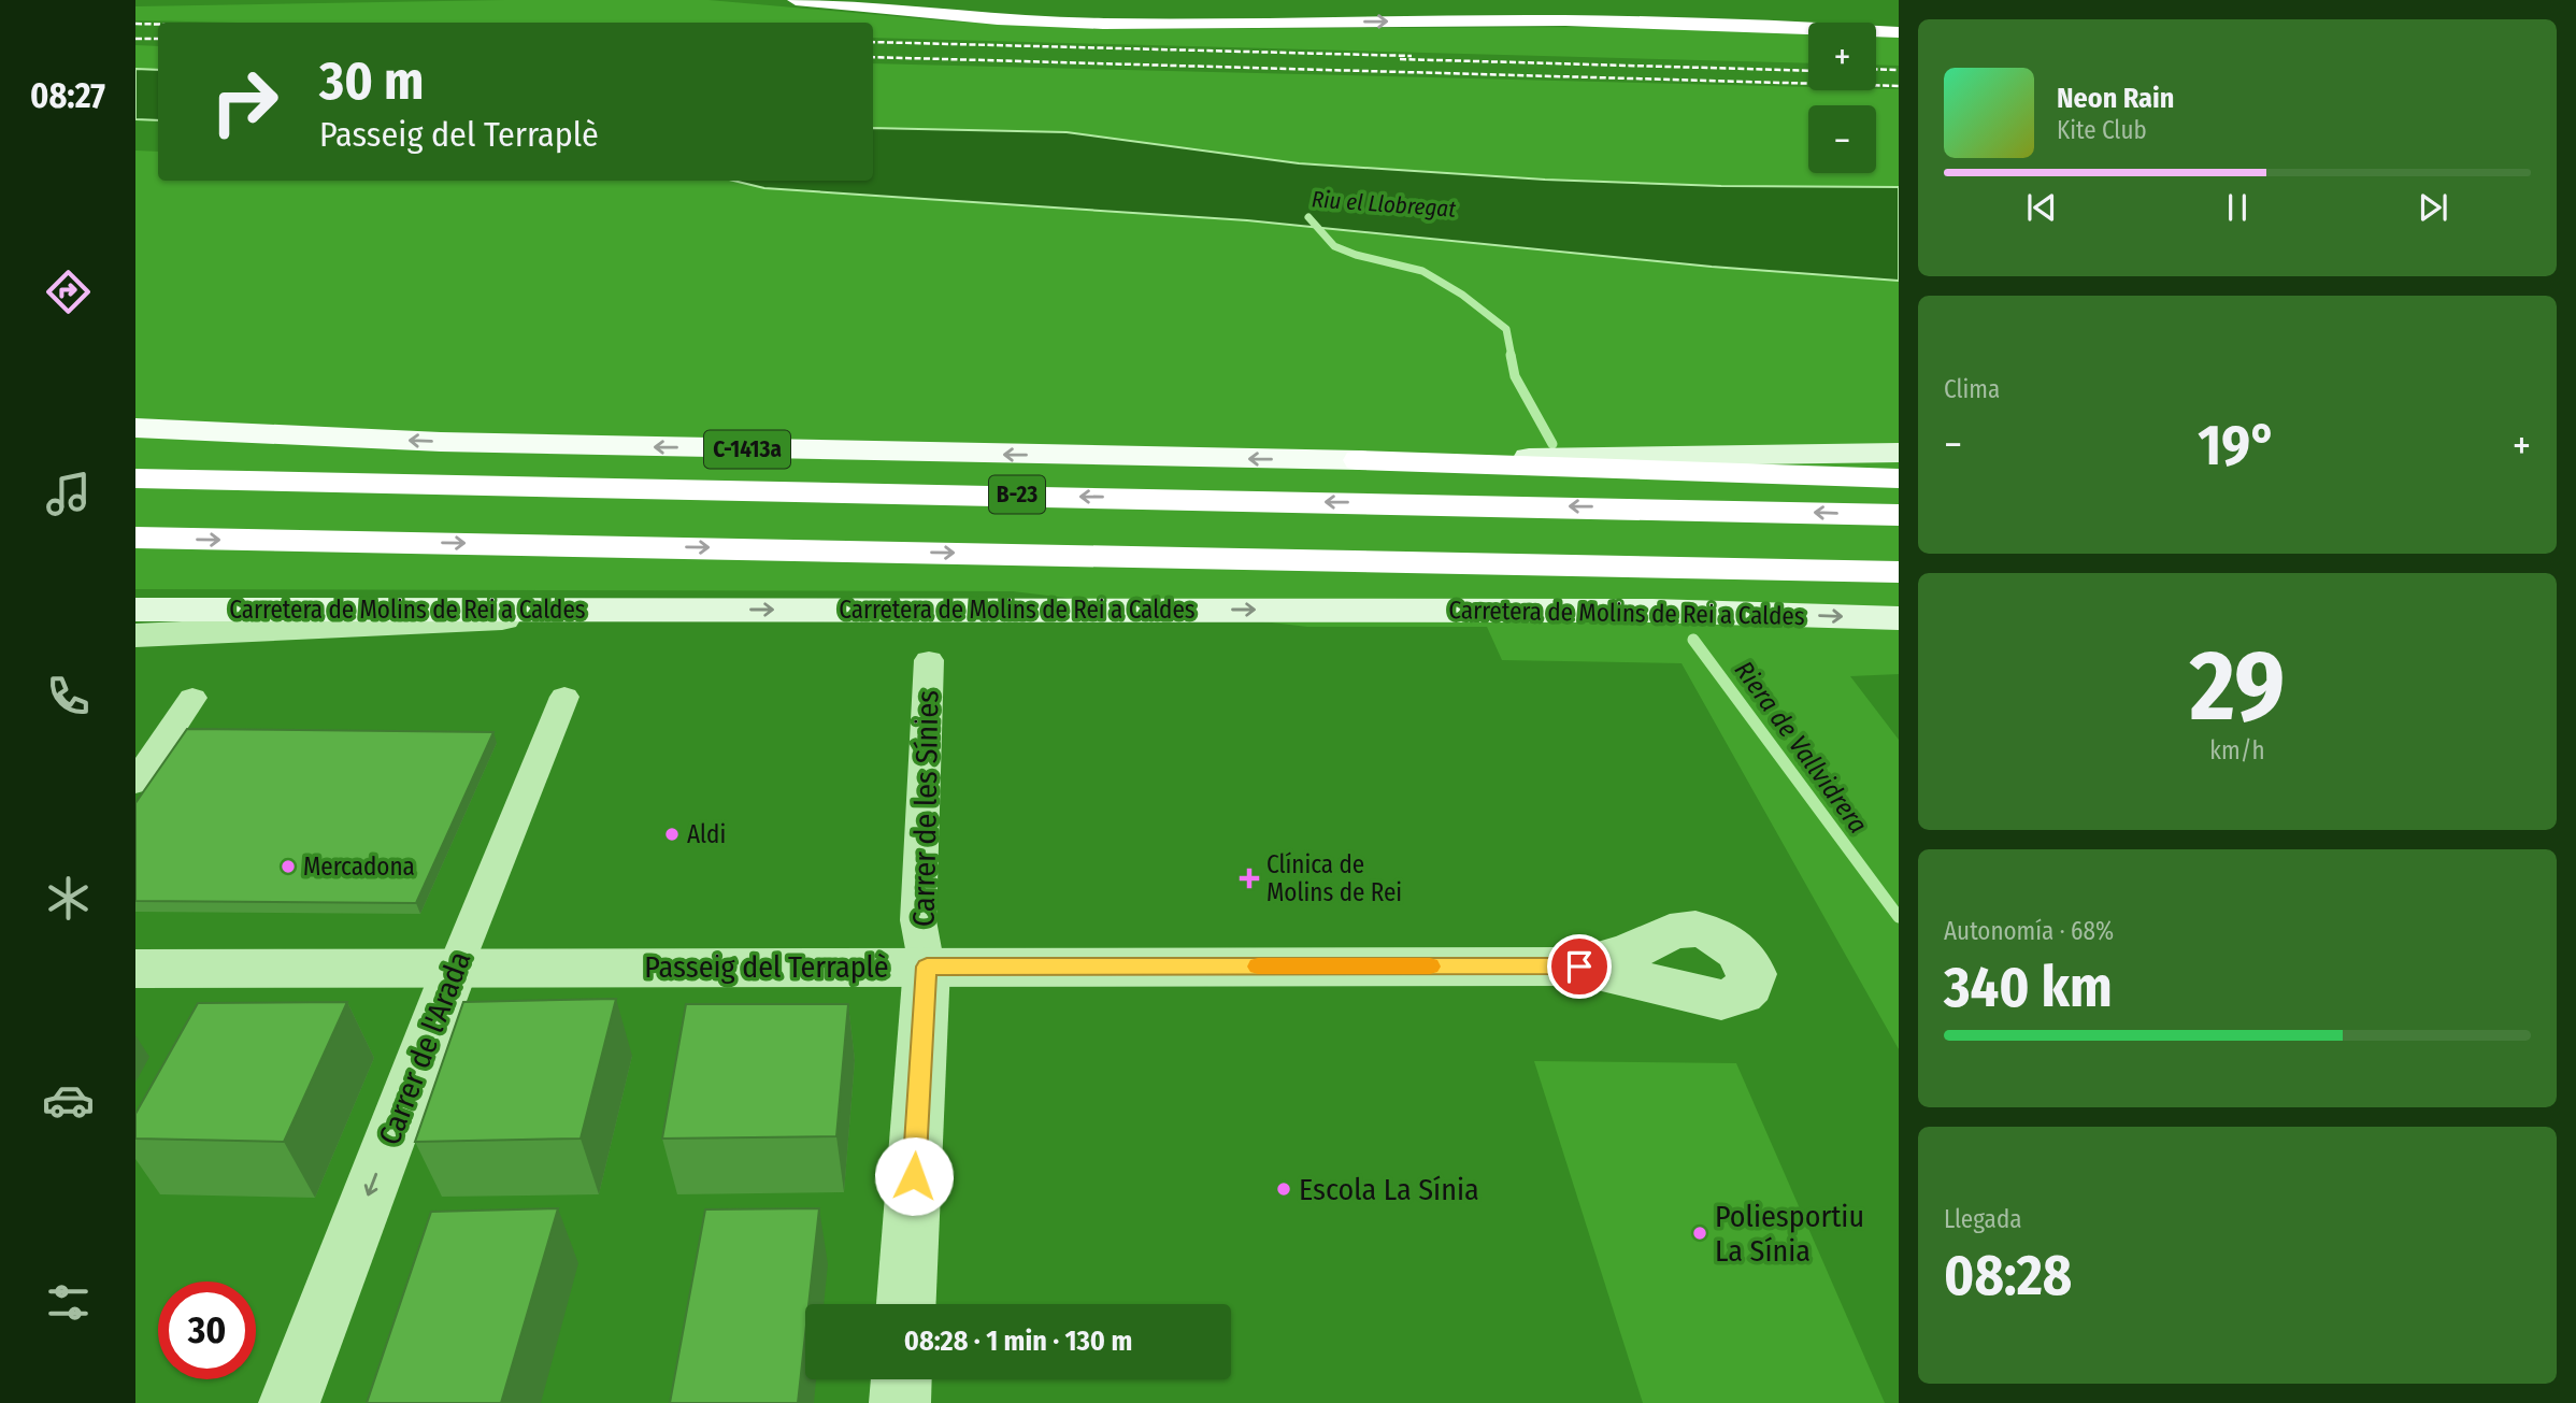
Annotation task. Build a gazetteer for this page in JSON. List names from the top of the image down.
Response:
{
  "streets": {
    "highway": ["B-23"],
    "main road": ["C-1413a", "Carretera de Molins de Rei a Caldes"],
    "street": ["Carrer de les Sínies", "Passeig del Terraplè", "Carrer de l'Arada"]
  },
  "crossings": [
    ["Carrer de les Sínies", "Passeig del Terraplè"],
    ["Passeig del Terraplè", "Carrer de l'Arada"]
  ],
  "one_way": ["Carrer de l'Arada"],
  "water": ["Riu el Llobregat", "Riera de Vallvidrera"],
  "places": {
    "other": [
      "Aldi",
      "Mercadona",
      "Escola La Sínia",
      "Poliesportiu La Sínia"
    ],
    "health": ["Clínica de Molins de Rei"]
  },
  "page": {
    "tabs": "08:27",
    "map_buttons": ["+", "−"],
    "turn": ["30 m", "Passeig del Terraplè"],
    "song": ["Neon Rain", "Kite Club"],
    "tile": [
      "Clima",
      ["29", "km/h"],
      ["Autonomía · 68%", "340 km"],
      ["Llegada", "08:28"]
    ],
    "heat": ["−", "19°", "+"],
    "limit": "30",
    "trip": "08:28 · 1 min · 130 m"
  }
}
